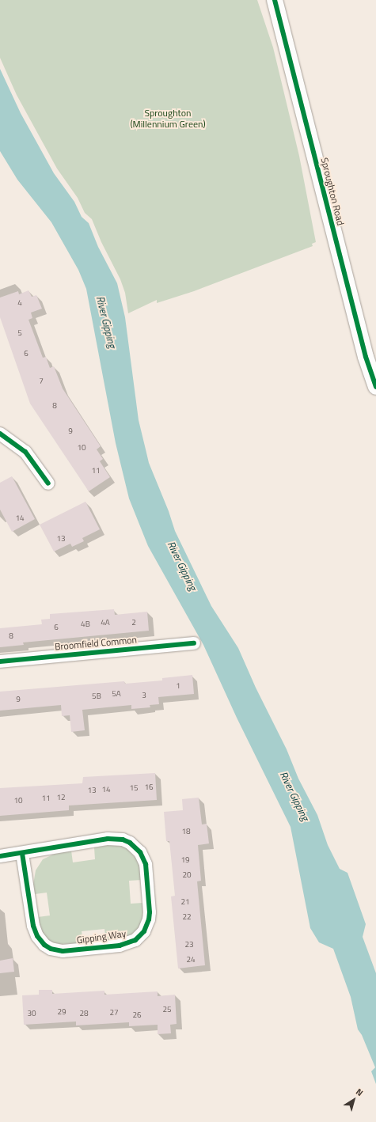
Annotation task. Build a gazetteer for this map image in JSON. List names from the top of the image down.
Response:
{
  "streets": {
    "street": ["Sproughton Road", "Broomfield Common", "Gipping Way"]
  },
  "water": ["River Gipping"],
  "parks": ["Sproughton (Millennium Green)"],
  "house_numbers": [
    "4",
    "5",
    "6",
    "7",
    "8",
    "9",
    "10",
    "11",
    "14",
    "13",
    "4A",
    "2",
    "4B",
    "6",
    "8",
    "1",
    "5A",
    "3",
    "5B",
    "9",
    "16",
    "15",
    "14",
    "13",
    "12",
    "11",
    "10",
    "18",
    "19",
    "20",
    "21",
    "22",
    "23",
    "24",
    "25",
    "29",
    "27",
    "30",
    "28",
    "26"
  ],
  "north": "top right"
}
